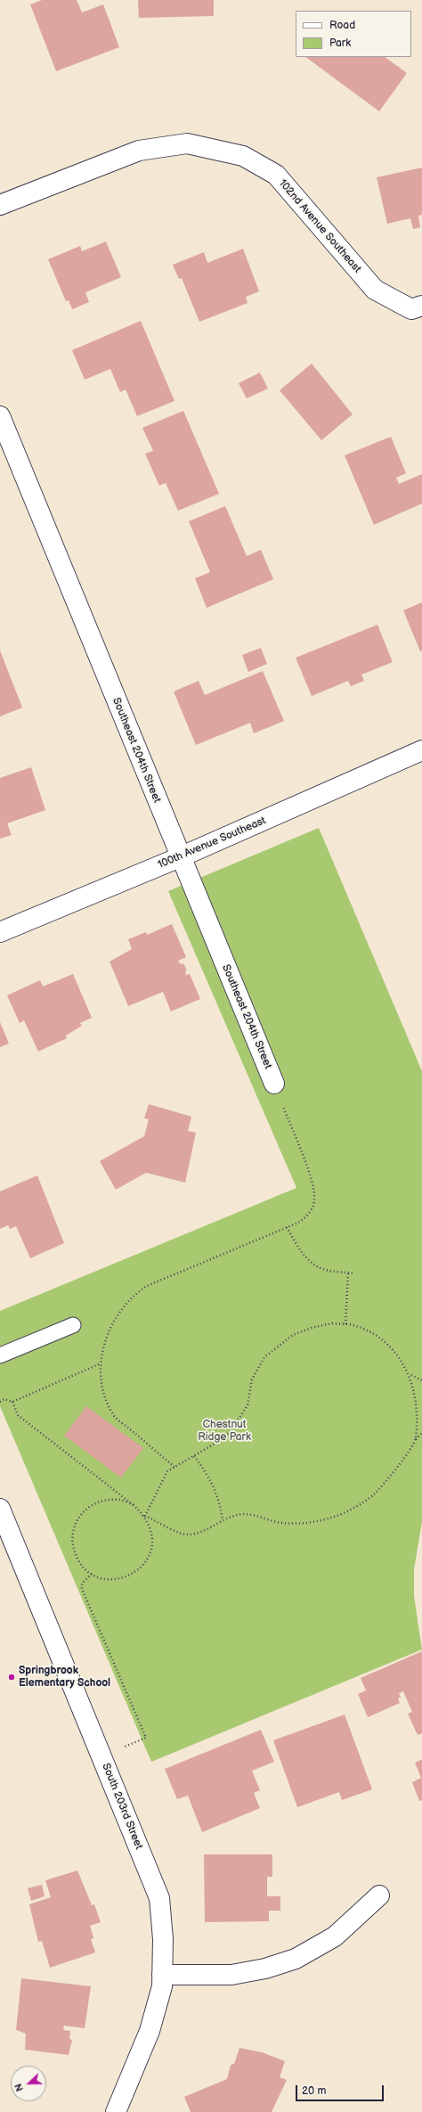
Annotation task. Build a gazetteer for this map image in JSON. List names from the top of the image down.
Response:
{
  "streets": {
    "street": [
      "102nd Avenue Southeast",
      "Southeast 204th Street",
      "100th Avenue Southeast",
      "South 203rd Street"
    ]
  },
  "crossings": [
    ["Southeast 204th Street", "100th Avenue Southeast"]
  ],
  "parks": ["Chestnut Ridge Park"],
  "places": ["Springbrook Elementary School"],
  "legend": ["Road", "Park"],
  "scale_bar": "20 m",
  "north": "left"
}
